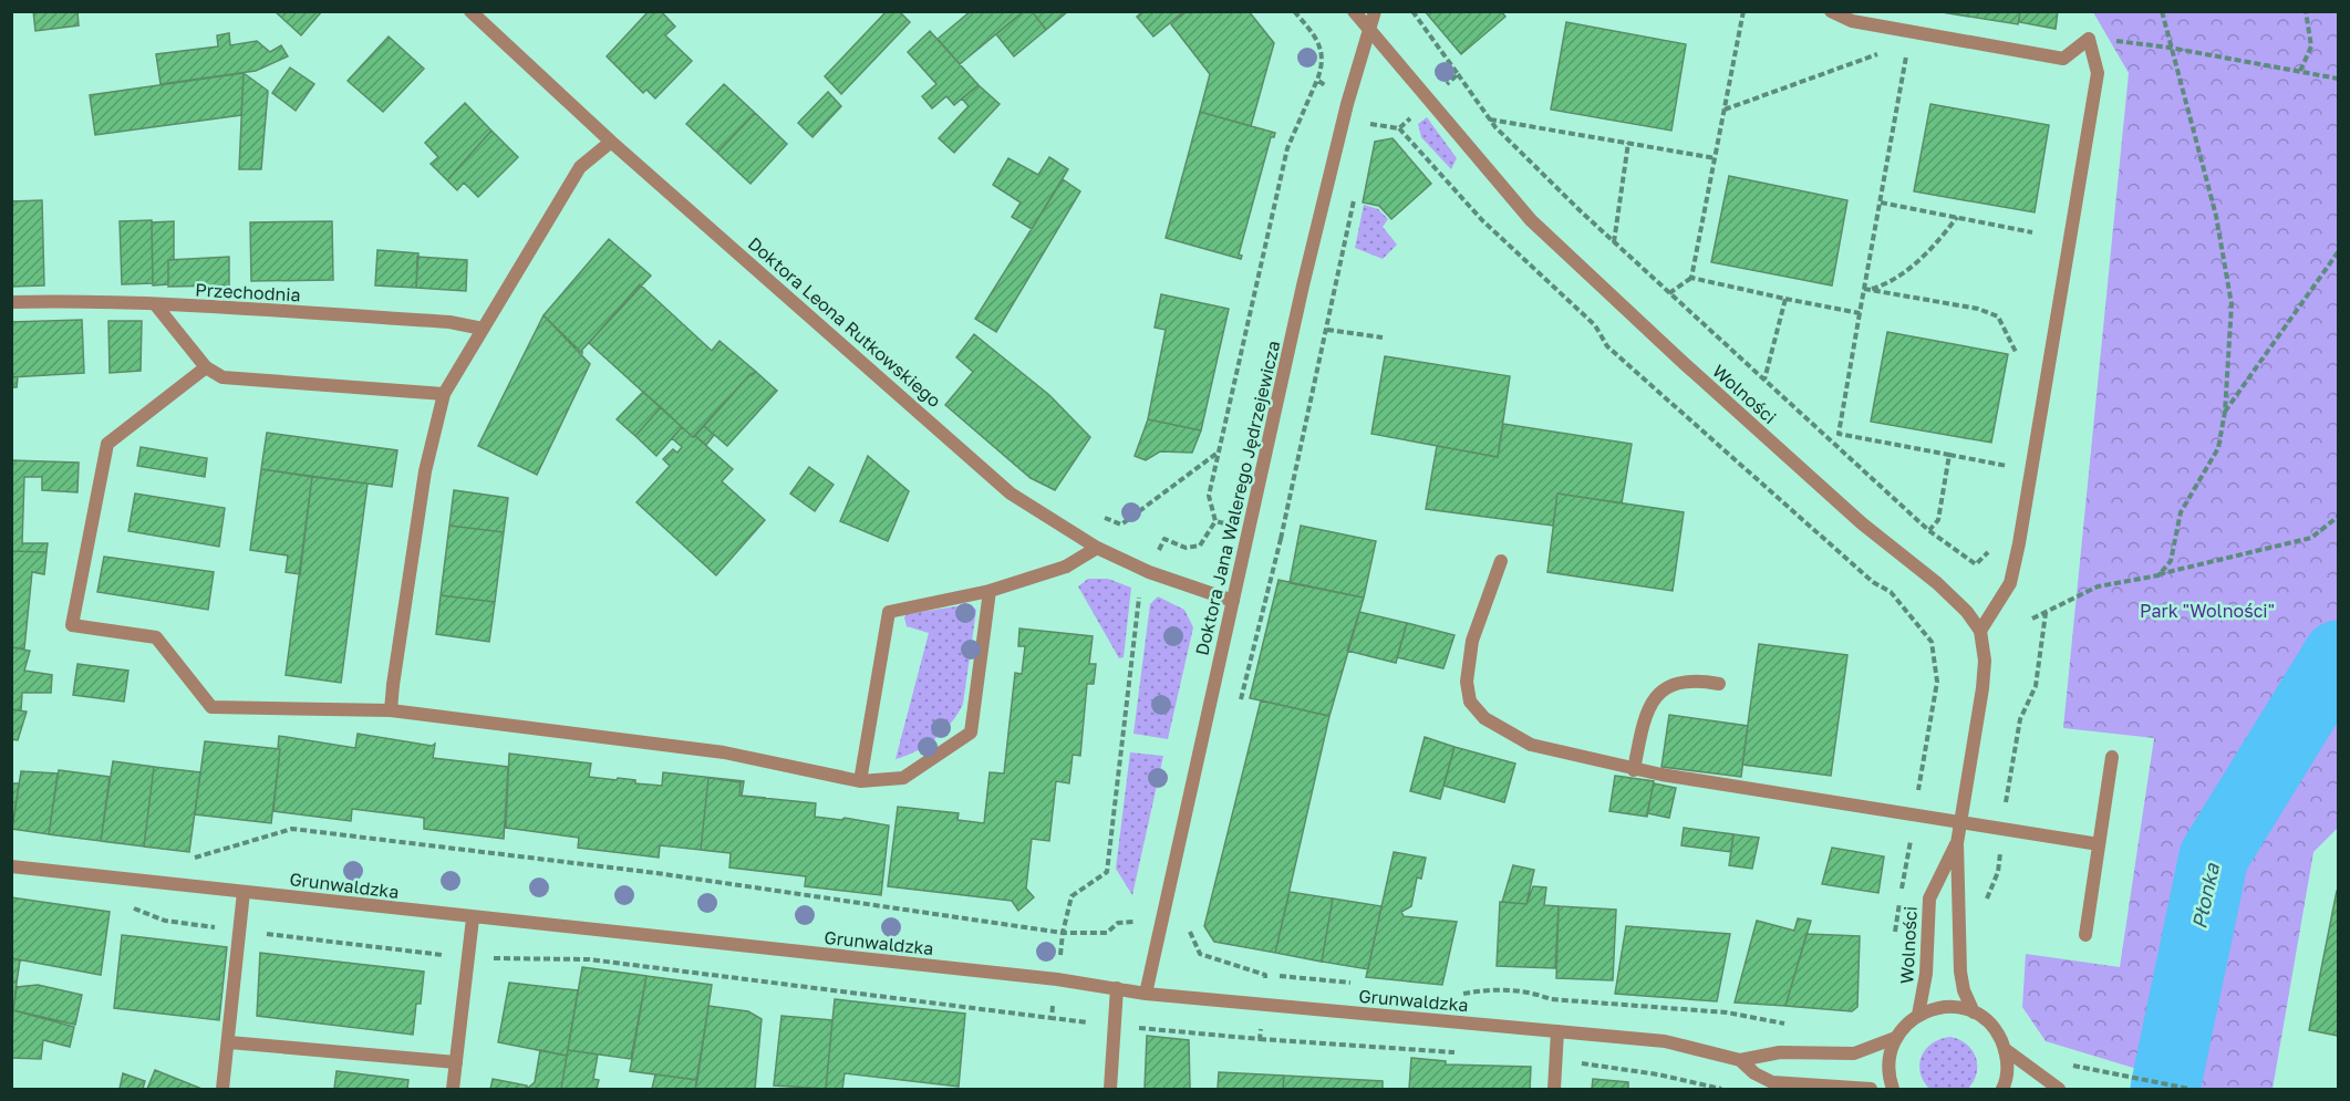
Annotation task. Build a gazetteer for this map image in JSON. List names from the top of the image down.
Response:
{
  "streets": {
    "street": [
      "Przechodnia",
      "Doktora Leona Rutkowskiego",
      "Wolności",
      "Doktora Jana Walerego Jędrzejewicza",
      "Grunwaldzka"
    ]
  },
  "crossings": [
    ["Doktora Leona Rutkowskiego", "Doktora Jana Walerego Jędrzejewicza"],
    ["Wolności", "Doktora Jana Walerego Jędrzejewicza"],
    ["Doktora Jana Walerego Jędrzejewicza", "Grunwaldzka"]
  ],
  "water": ["Płonka"],
  "parks": ["Park \"Wolności\""]
}
